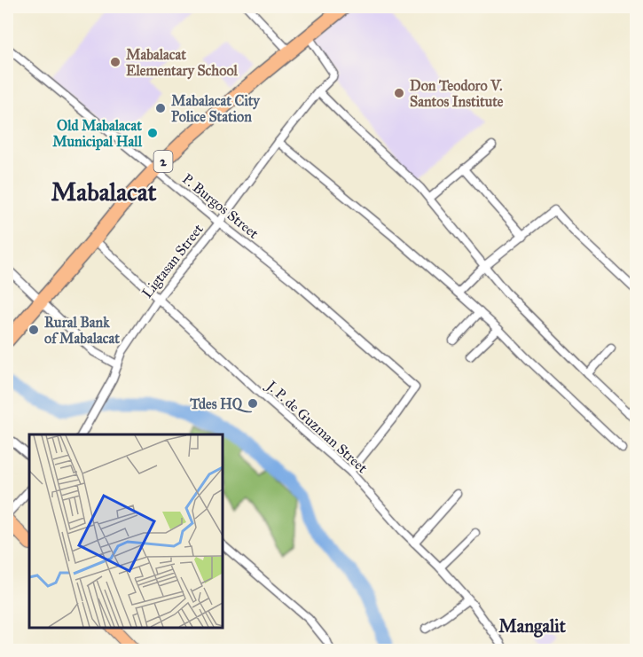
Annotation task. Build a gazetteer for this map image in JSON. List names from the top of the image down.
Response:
{
  "streets": {
    "highway": ["2"],
    "street": ["P. Burgos Street", "Ligtasan Street", "J. P. de Guzman Street"]
  },
  "crossings": [
    ["2", "P. Burgos Street"],
    ["2", "Ligtasan Street"],
    ["2", "J. P. de Guzman Street"],
    ["P. Burgos Street", "Ligtasan Street"],
    ["P. Burgos Street", "J. P. de Guzman Street"],
    ["Ligtasan Street", "J. P. de Guzman Street"]
  ],
  "districts": ["Mabalacat", "Mangalit"],
  "places": [
    "Mabalacat Elementary School",
    "Don Teodoro V. Santos Institute",
    "Mabalacat City Police Station",
    "Old Mabalacat Municipal Hall",
    "Rural Bank of Mabalacat",
    "Tdes HQ"
  ]
}
